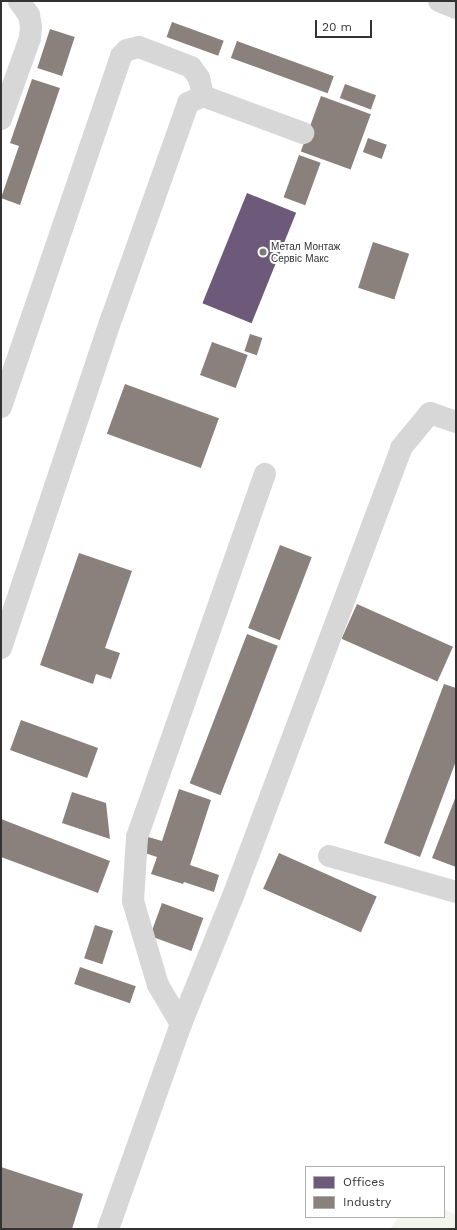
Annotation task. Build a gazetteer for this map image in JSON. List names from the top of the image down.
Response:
{
  "places": ["Метал Монтаж Сервіс Макс"],
  "legend": ["Offices", "Industry"],
  "scale_bar": "20 m"
}
